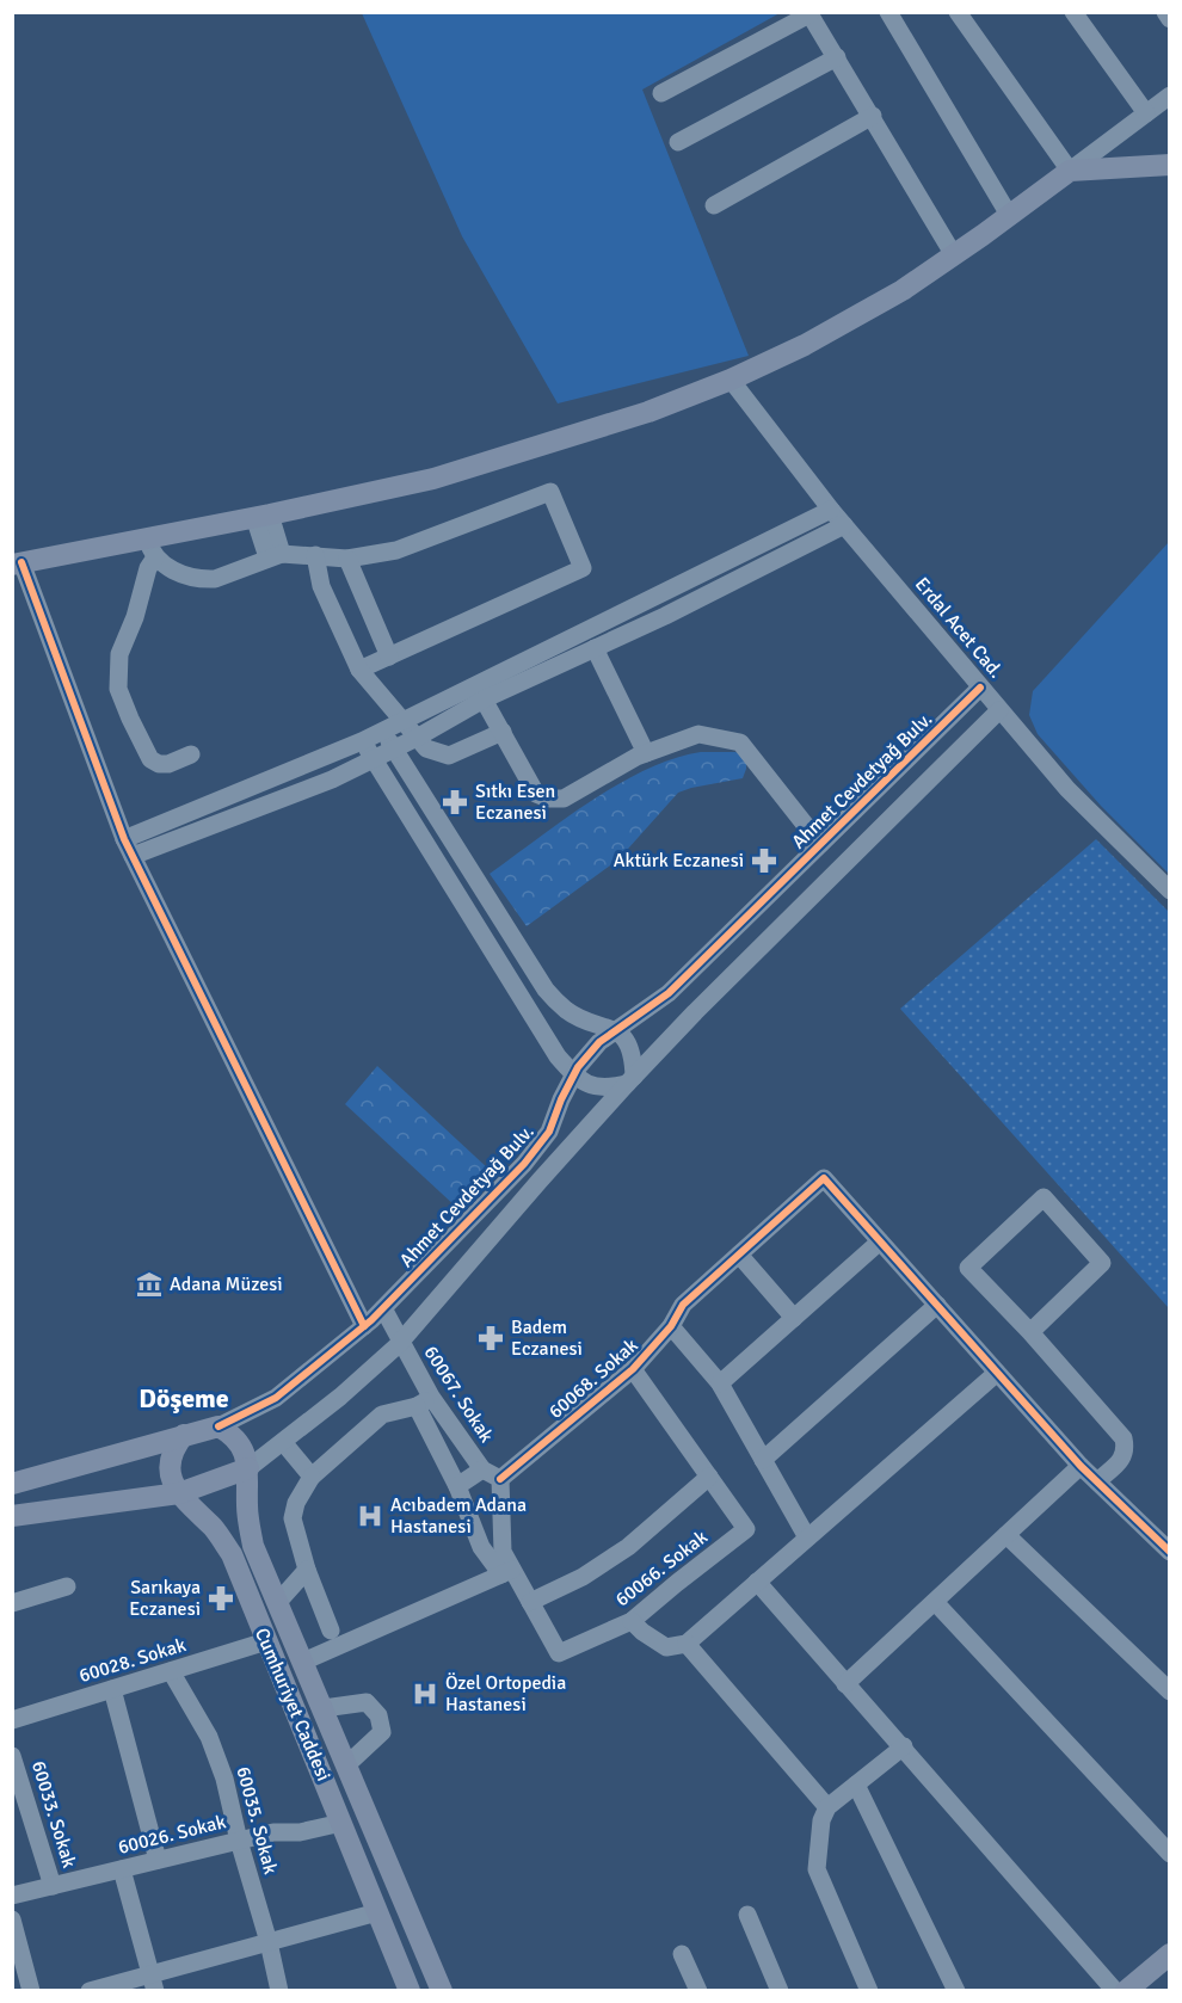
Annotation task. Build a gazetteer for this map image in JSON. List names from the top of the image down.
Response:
{
  "streets": {
    "main road": ["Ahmet Cevdetyağ Bulv.", "Cumhuriyet Caddesi"],
    "street": [
      "Erdal Acet Cad.",
      "60068. Sokak",
      "60067. Sokak",
      "60066. Sokak",
      "60028. Sokak",
      "60033. Sokak",
      "60035. Sokak",
      "60026. Sokak"
    ]
  },
  "crossings": [
    ["Erdal Acet Cad.", "Ahmet Cevdetyağ Bulv."],
    ["Ahmet Cevdetyağ Bulv.", "60067. Sokak"],
    ["Ahmet Cevdetyağ Bulv.", "Cumhuriyet Caddesi"],
    ["60068. Sokak", "60067. Sokak"],
    ["60028. Sokak", "Cumhuriyet Caddesi"],
    ["60028. Sokak", "60035. Sokak"],
    ["Cumhuriyet Caddesi", "60026. Sokak"],
    ["60033. Sokak", "60026. Sokak"],
    ["60035. Sokak", "60026. Sokak"]
  ],
  "districts": ["Döşeme"],
  "places": {
    "pharmacy": [
      "Sıtkı Esen Eczanesi",
      "Aktürk Eczanesi",
      "Badem Eczanesi",
      "Sarıkaya Eczanesi"
    ],
    "museum": ["Adana Müzesi"],
    "hospital": ["Acıbadem Adana Hastanesi", "Özel Ortopedia Hastanesi"]
  }
}
